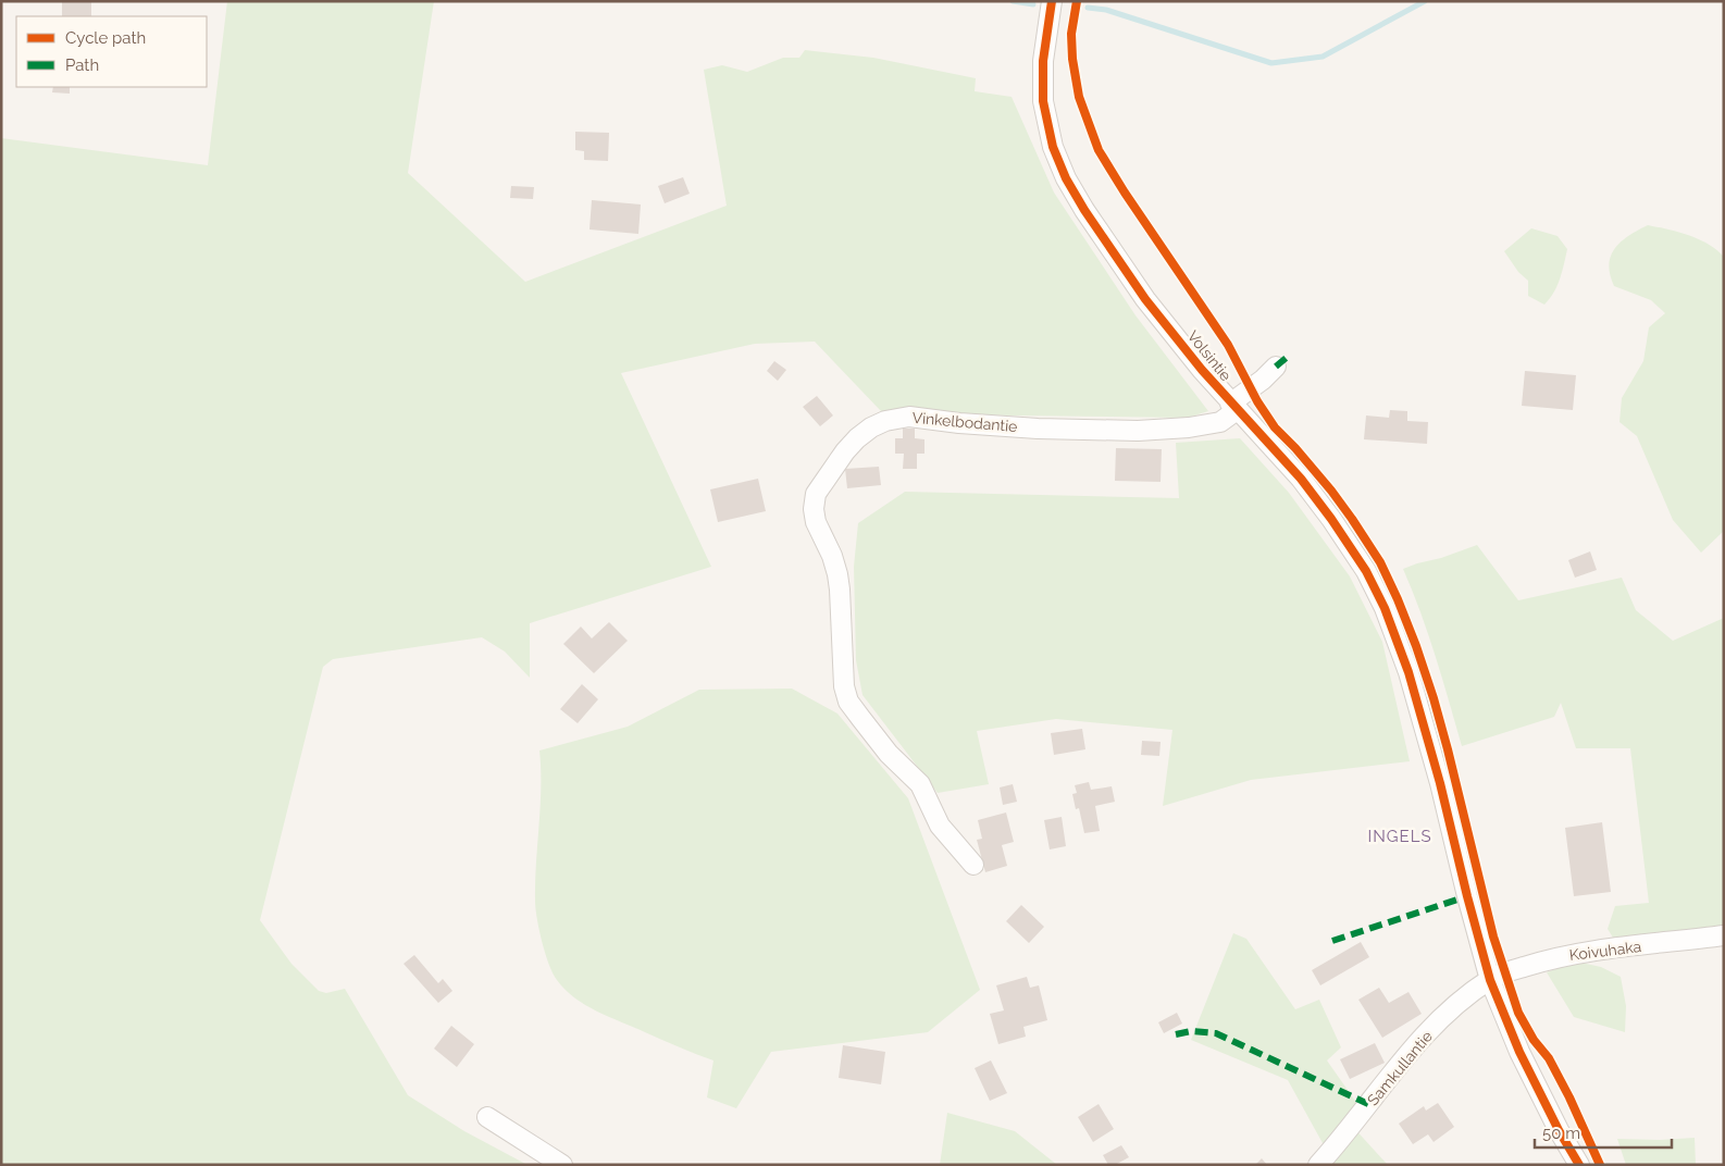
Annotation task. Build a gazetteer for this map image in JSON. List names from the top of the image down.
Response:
{
  "streets": {
    "street": [
      "Volsintie",
      "Vinkelbodantie",
      "Koivuhaka",
      "Samkullantie"
    ]
  },
  "crossings": [
    ["Volsintie", "Vinkelbodantie"],
    ["Volsintie", "Koivuhaka"],
    ["Volsintie", "Samkullantie"],
    ["Koivuhaka", "Samkullantie"]
  ],
  "districts": ["INGELS"],
  "legend": ["Cycle path", "Path"],
  "scale_bar": "50 m"
}
